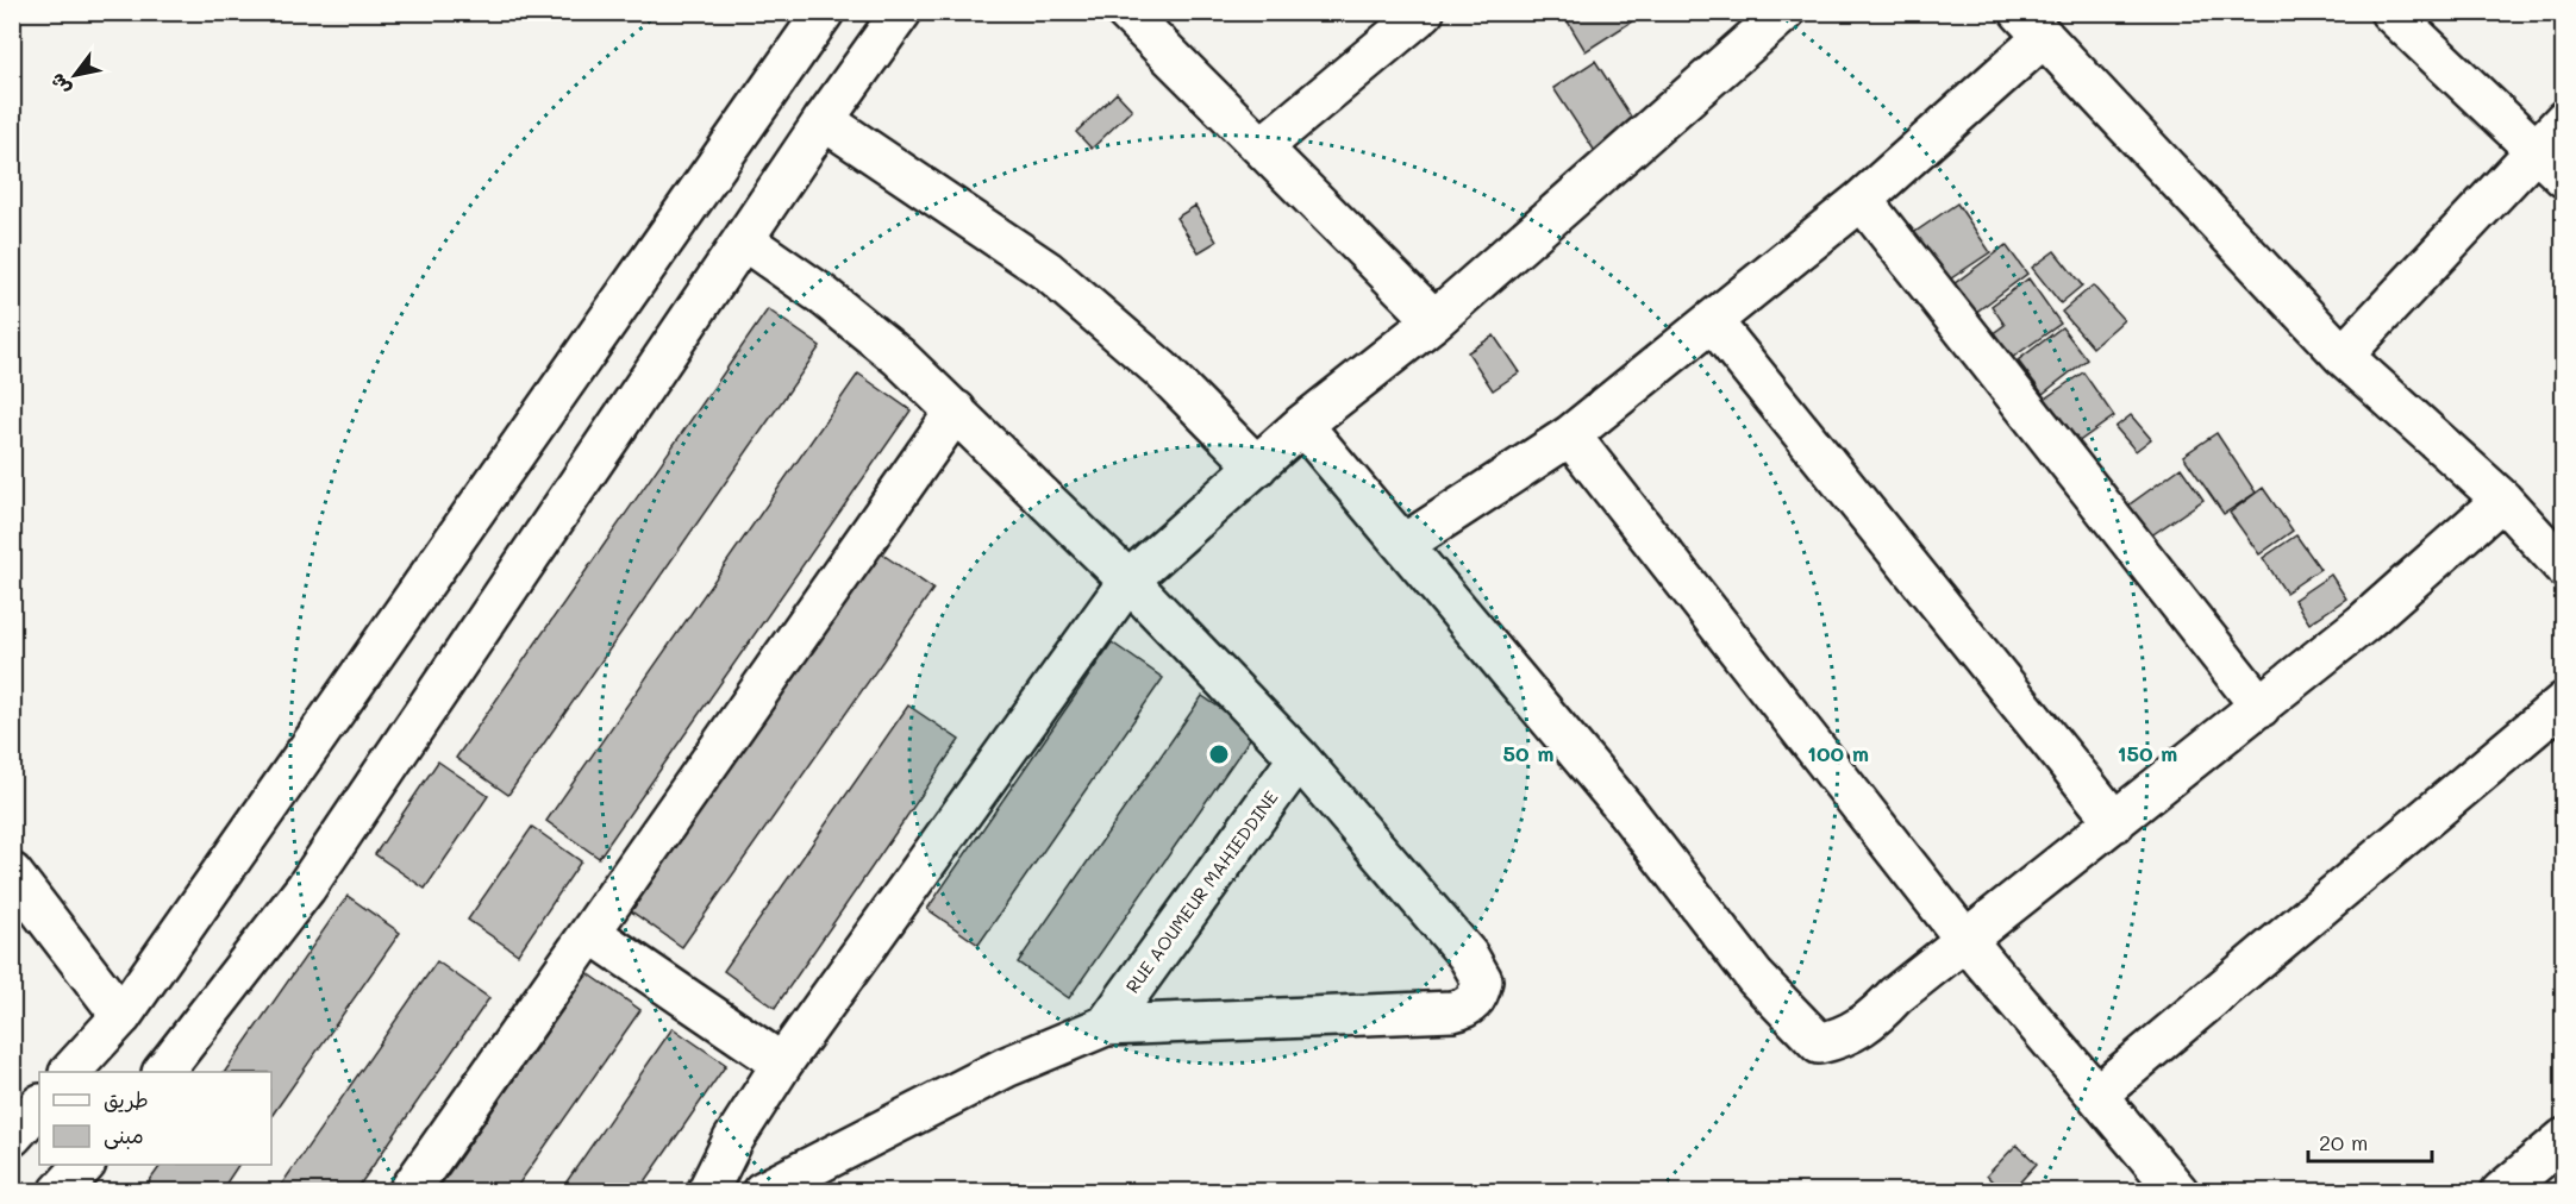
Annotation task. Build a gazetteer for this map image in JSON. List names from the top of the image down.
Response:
{
  "streets": {
    "street": ["RUE AOUMEUR MAHIEDDINE"]
  },
  "legend": ["طريق", "مبنى"],
  "scale_bar": "20 m",
  "north": "bottom left",
  "rings": ["50 m", "100 m", "150 m"]
}
